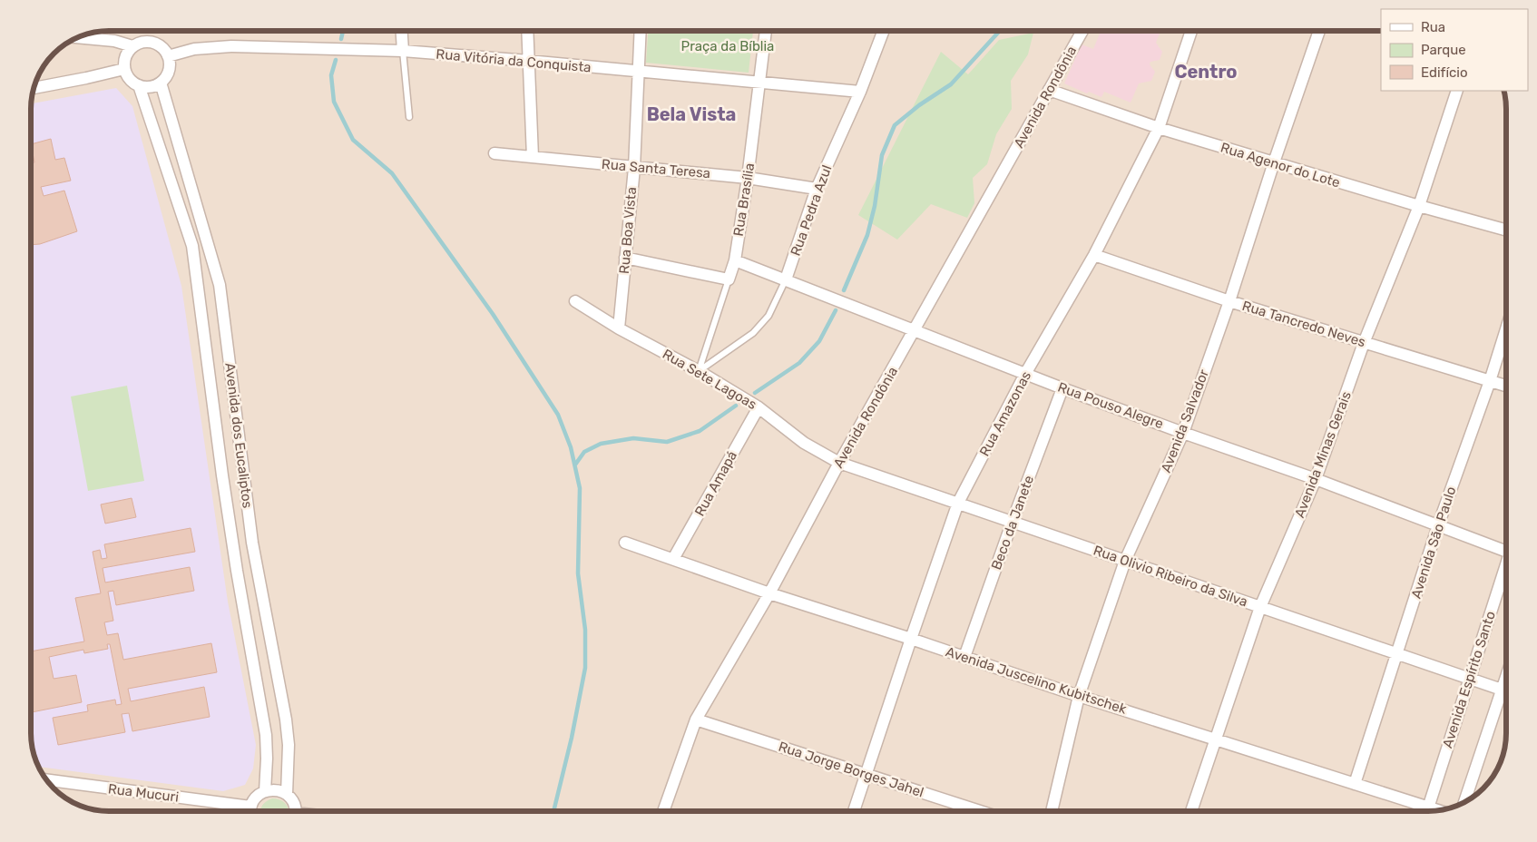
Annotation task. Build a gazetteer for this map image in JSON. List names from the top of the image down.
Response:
{
  "streets": {
    "street": [
      "Rua Vitória da Conquista",
      "Avenida Rondônia",
      "Rua Agenor do Lote",
      "Rua Santa Teresa",
      "Rua Brasília",
      "Rua Pedra Azul",
      "Rua Boa Vista",
      "Rua Tancredo Neves",
      "Rua Sete Lagoas",
      "Rua Pouso Alegre",
      "Rua Amazonas",
      "Avenida Salvador",
      "Avenida dos Eucaliptos",
      "Avenida Minas Gerais",
      "Rua Amapá",
      "Beco da Janete",
      "Avenida São Paulo",
      "Rua Olivio Ribeiro da Silva",
      "Avenida Espírito Santo",
      "Avenida Juscelino Kubitschek",
      "Rua Jorge Borges Jahel",
      "Rua Mucuri"
    ]
  },
  "crossings": [
    ["Rua Vitória da Conquista", "Rua Brasília"],
    ["Rua Vitória da Conquista", "Rua Pedra Azul"],
    ["Rua Vitória da Conquista", "Rua Boa Vista"],
    ["Rua Vitória da Conquista", "Avenida dos Eucaliptos"],
    ["Avenida Rondônia", "Rua Agenor do Lote"],
    ["Avenida Rondônia", "Rua Sete Lagoas"],
    ["Avenida Rondônia", "Rua Pouso Alegre"],
    ["Avenida Rondônia", "Rua Olivio Ribeiro da Silva"],
    ["Avenida Rondônia", "Avenida Juscelino Kubitschek"],
    ["Avenida Rondônia", "Rua Jorge Borges Jahel"],
    ["Rua Agenor do Lote", "Rua Amazonas"],
    ["Rua Agenor do Lote", "Avenida Salvador"],
    ["Rua Agenor do Lote", "Avenida Minas Gerais"],
    ["Rua Santa Teresa", "Rua Brasília"],
    ["Rua Santa Teresa", "Rua Pedra Azul"],
    ["Rua Santa Teresa", "Rua Boa Vista"],
    ["Rua Brasília", "Rua Pedra Azul"],
    ["Rua Brasília", "Rua Sete Lagoas"],
    ["Rua Brasília", "Rua Pouso Alegre"],
    ["Rua Pedra Azul", "Rua Sete Lagoas"],
    ["Rua Pedra Azul", "Rua Pouso Alegre"],
    ["Rua Boa Vista", "Rua Sete Lagoas"],
    ["Rua Tancredo Neves", "Rua Amazonas"],
    ["Rua Tancredo Neves", "Avenida Salvador"],
    ["Rua Tancredo Neves", "Avenida Minas Gerais"],
    ["Rua Tancredo Neves", "Avenida São Paulo"],
    ["Rua Sete Lagoas", "Rua Amapá"],
    ["Rua Sete Lagoas", "Rua Olivio Ribeiro da Silva"],
    ["Rua Pouso Alegre", "Rua Amazonas"],
    ["Rua Pouso Alegre", "Avenida Salvador"],
    ["Rua Pouso Alegre", "Avenida Minas Gerais"],
    ["Rua Pouso Alegre", "Beco da Janete"],
    ["Rua Pouso Alegre", "Avenida São Paulo"],
    ["Rua Amazonas", "Rua Olivio Ribeiro da Silva"],
    ["Rua Amazonas", "Avenida Juscelino Kubitschek"],
    ["Rua Amazonas", "Rua Jorge Borges Jahel"],
    ["Avenida Salvador", "Rua Olivio Ribeiro da Silva"],
    ["Avenida Salvador", "Avenida Juscelino Kubitschek"],
    ["Avenida Minas Gerais", "Rua Olivio Ribeiro da Silva"],
    ["Avenida Minas Gerais", "Avenida Juscelino Kubitschek"],
    ["Rua Amapá", "Avenida Juscelino Kubitschek"],
    ["Beco da Janete", "Rua Olivio Ribeiro da Silva"],
    ["Beco da Janete", "Avenida Juscelino Kubitschek"],
    ["Avenida São Paulo", "Rua Olivio Ribeiro da Silva"],
    ["Avenida São Paulo", "Avenida Juscelino Kubitschek"],
    ["Rua Olivio Ribeiro da Silva", "Avenida Espírito Santo"],
    ["Avenida Espírito Santo", "Avenida Juscelino Kubitschek"]
  ],
  "districts": ["Centro", "Bela Vista"],
  "parks": ["Praça da Bíblia"],
  "legend": ["Rua", "Parque", "Edifício"]
}
